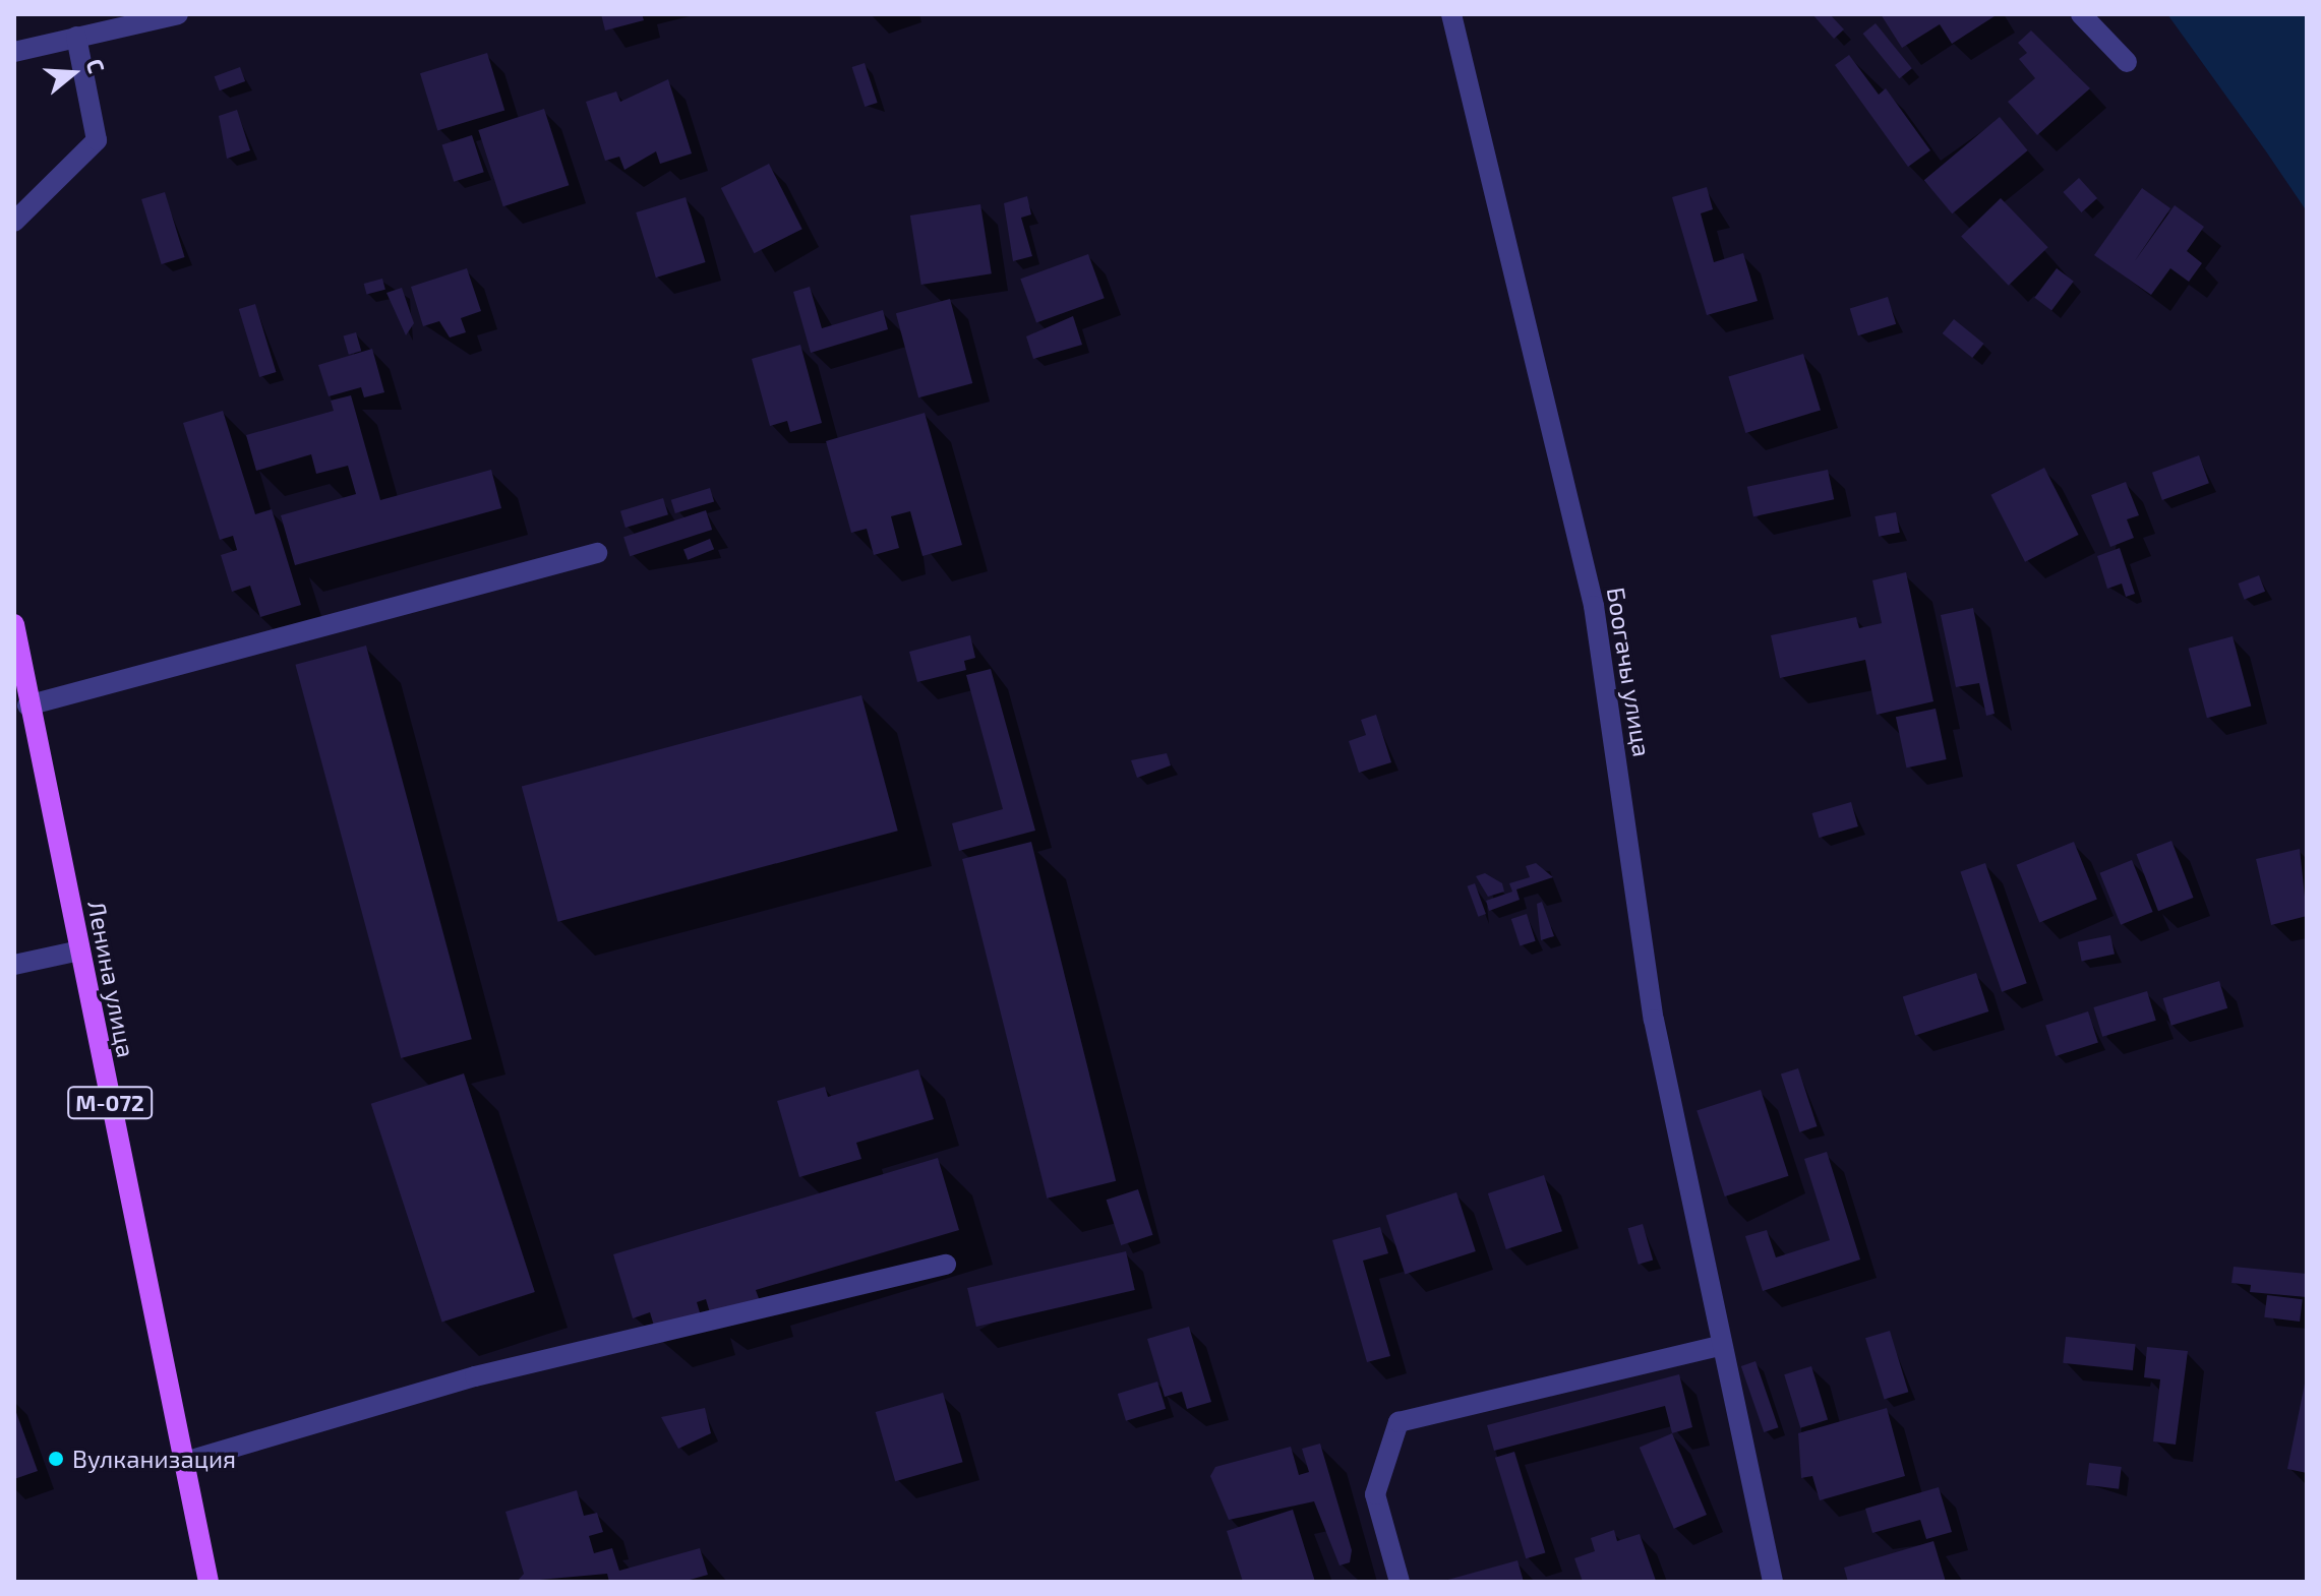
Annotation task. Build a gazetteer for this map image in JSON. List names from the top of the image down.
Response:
{
  "streets": {
    "main road": ["Ленина улица", "М-072"],
    "street": ["Боогачы улица"]
  },
  "places": ["Вулканизация"],
  "north": "right"
}
